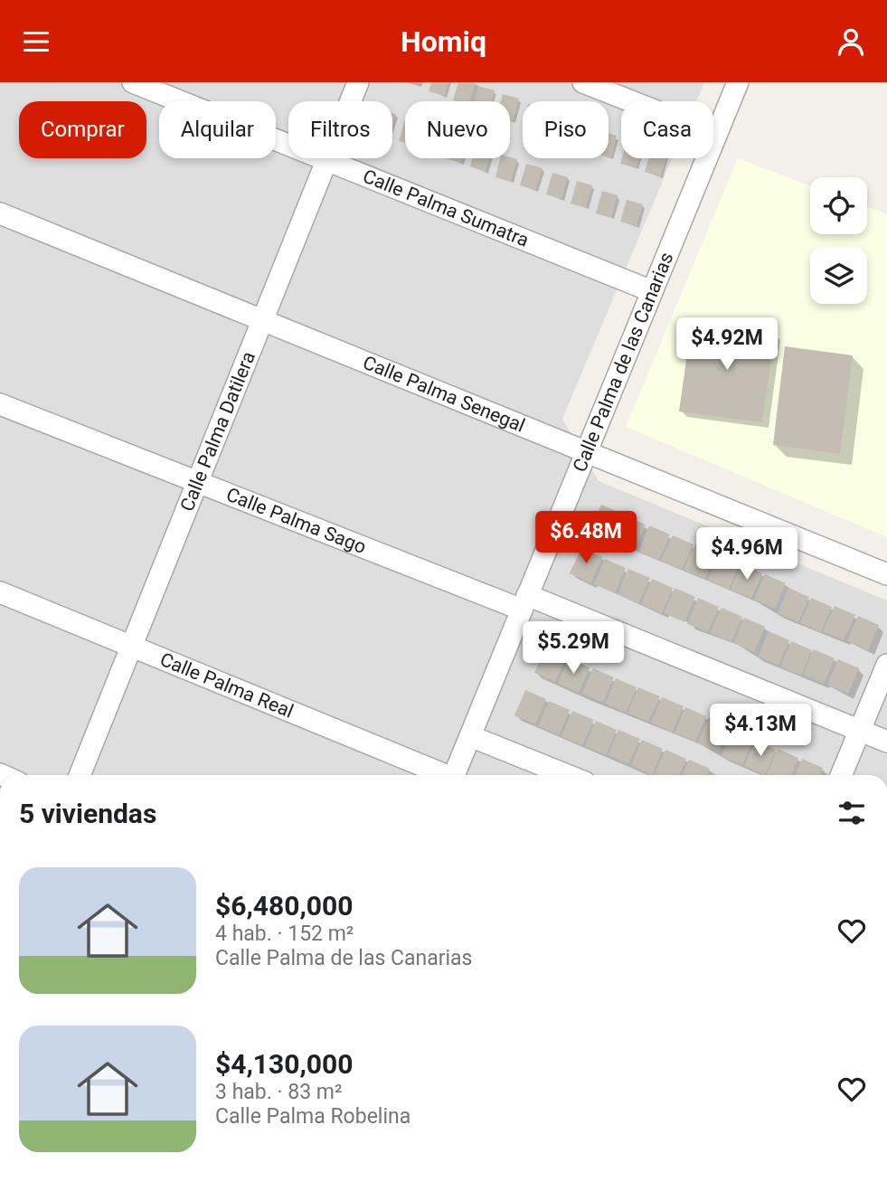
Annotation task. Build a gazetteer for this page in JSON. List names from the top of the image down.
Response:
{
  "streets": {
    "street": [
      "Calle Palma Sumatra",
      "Calle Palma de las Canarias",
      "Calle Palma Senegal",
      "Calle Palma Datilera",
      "Calle Palma Sago",
      "Calle Palma Real"
    ]
  },
  "crossings": [
    ["Calle Palma Sumatra", "Calle Palma de las Canarias"],
    ["Calle Palma Sumatra", "Calle Palma Datilera"],
    ["Calle Palma de las Canarias", "Calle Palma Senegal"],
    ["Calle Palma de las Canarias", "Calle Palma Sago"],
    ["Calle Palma Senegal", "Calle Palma Datilera"],
    ["Calle Palma Datilera", "Calle Palma Sago"],
    ["Calle Palma Datilera", "Calle Palma Real"]
  ],
  "page": {
    "header": "Homiq",
    "chip": [
      "Comprar",
      "Alquilar",
      "Filtros",
      "Nuevo",
      "Piso",
      "Casa"
    ],
    "price": [
      "$4.92M",
      "$6.48M",
      "$4.96M",
      "$5.29M",
      "$4.13M"
    ],
    "heading": "5 viviendas",
    "list": [
      {
        "name": "$6,480,000",
        "note": "4 hab. · 152 m² · Calle Palma de las Canarias"
      },
      {
        "name": "$4,130,000",
        "note": "3 hab. · 83 m² · Calle Palma Robelina"
      }
    ]
  }
}
